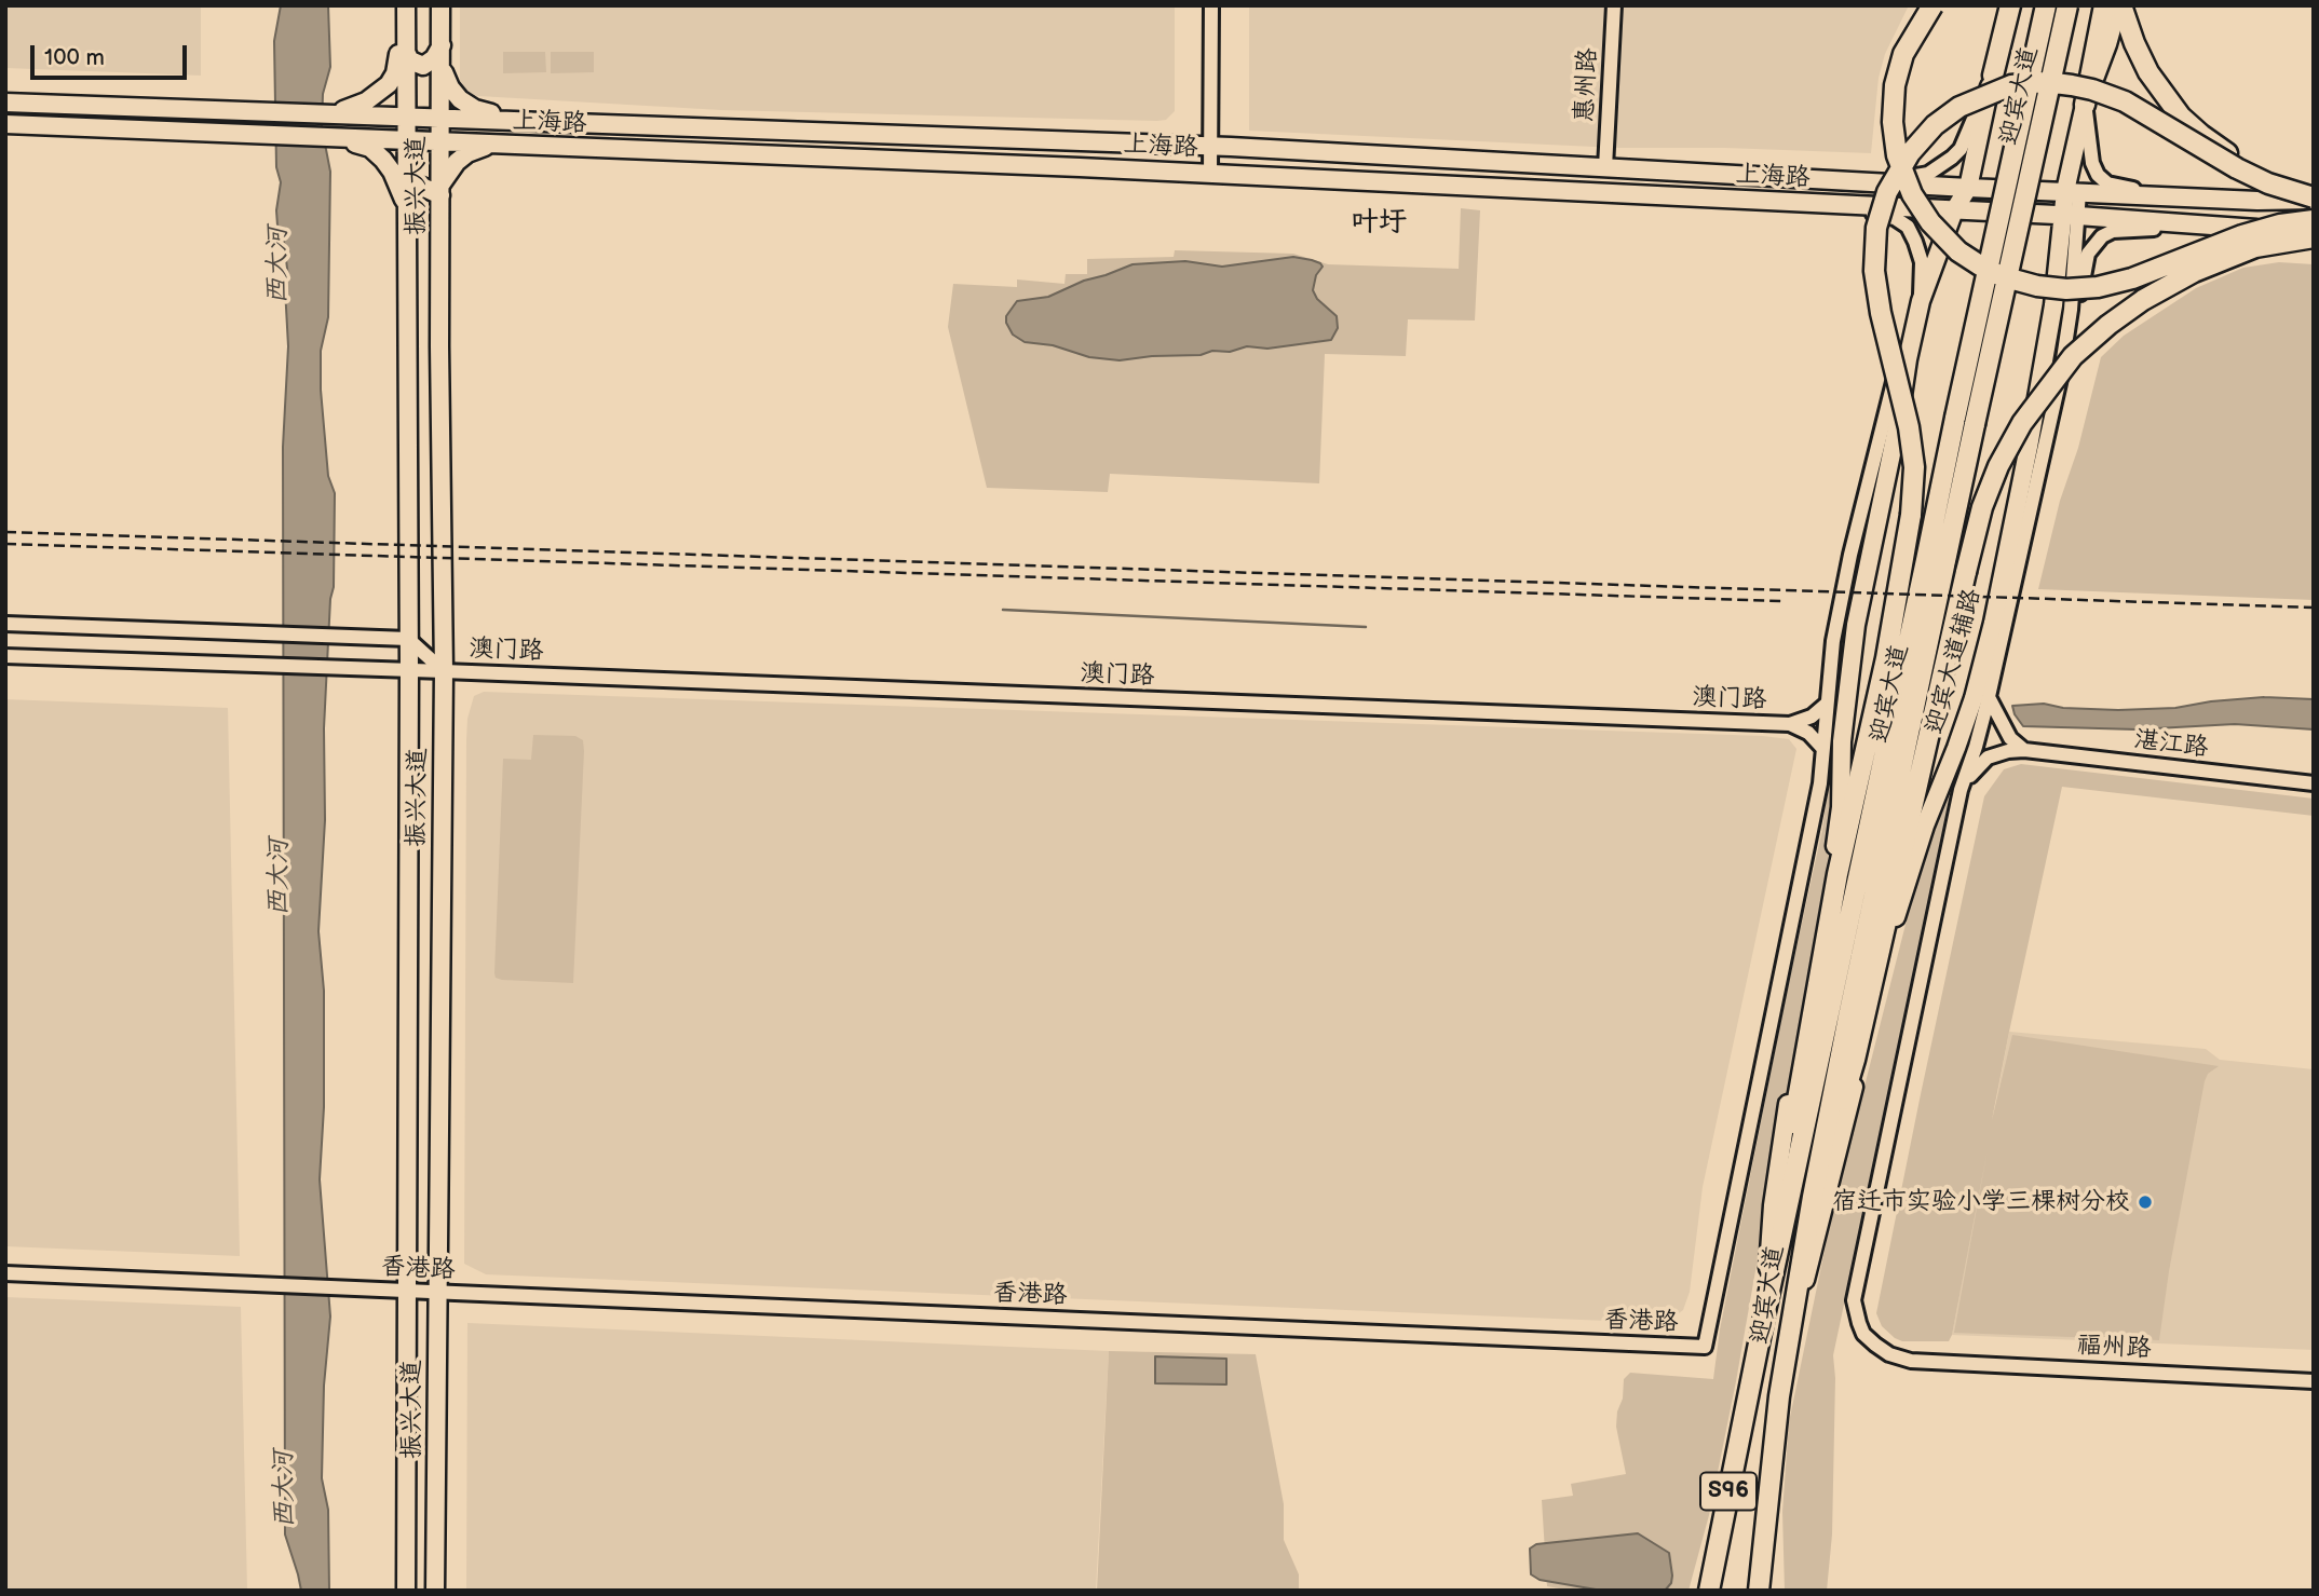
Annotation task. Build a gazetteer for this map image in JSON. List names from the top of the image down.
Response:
{
  "streets": {
    "highway": ["迎宾大道", "S96"],
    "main road": ["上海路", "振兴大道", "迎宾大道辅路"],
    "street": [
      "惠州路",
      "澳门路",
      "湛江路",
      "香港路",
      "福州路"
    ]
  },
  "crossings": [
    ["惠州路", "上海路"],
    ["迎宾大道", "迎宾大道辅路"],
    ["上海路", "振兴大道"],
    ["上海路", "迎宾大道辅路"],
    ["振兴大道", "澳门路"],
    ["振兴大道", "香港路"],
    ["湛江路", "福州路"]
  ],
  "districts": ["叶圩"],
  "water": ["西大河"],
  "places": ["宿迁市实验小学三棵树分校"],
  "scale_bar": "100 m"
}
